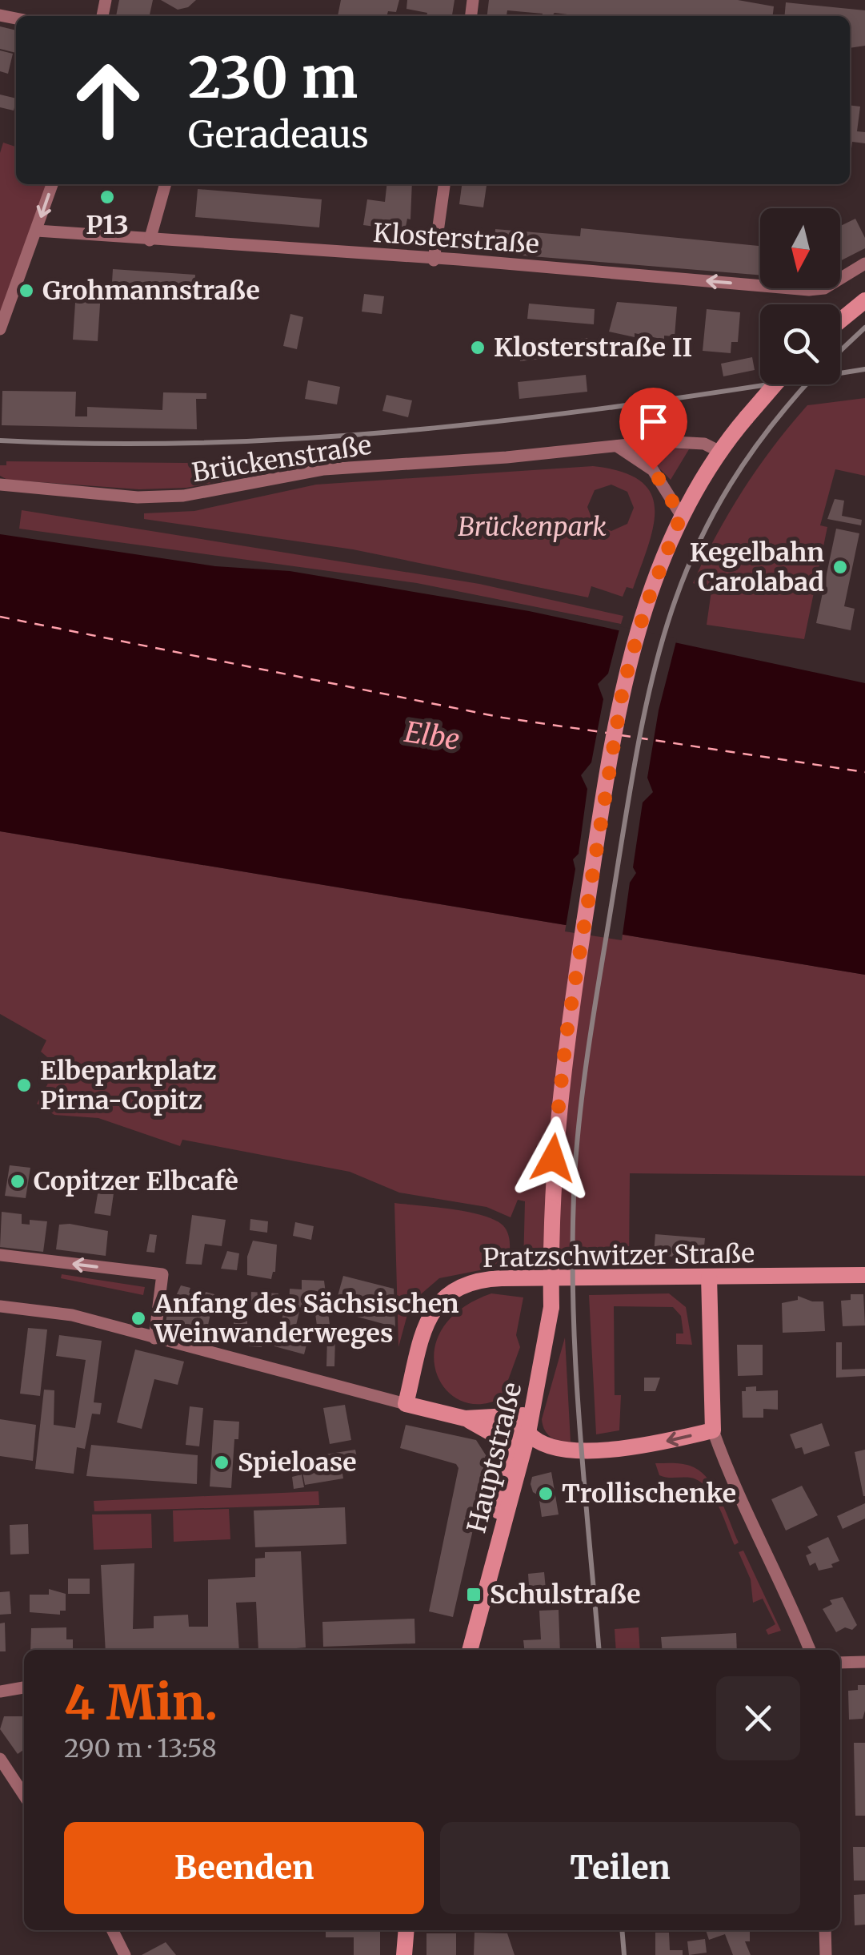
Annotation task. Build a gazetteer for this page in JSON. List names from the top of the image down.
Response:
{
  "streets": {
    "main road": ["Pratzschwitzer Straße", "Hauptstraße"],
    "street": ["Klosterstraße", "Brückenstraße"]
  },
  "one_way": ["Klosterstraße"],
  "water": ["Elbe"],
  "parks": ["Brückenpark"],
  "places": {
    "other": [
      "P13",
      "Grohmannstraße",
      "Klosterstraße II",
      "Kegelbahn Carolabad",
      "Elbeparkplatz Pirna-Copitz",
      "Copitzer Elbcafè",
      "Anfang des Sächsischen Weinwanderweges",
      "Spieloase",
      "Trollischenke"
    ],
    "transit": ["Schulstraße"]
  },
  "north": "bottom",
  "page": {
    "turn": ["230 m", "Geradeaus"],
    "heading": ["4 Min.", "290 m · 13:58"],
    "buttons": ["Beenden", "Teilen"]
  }
}
